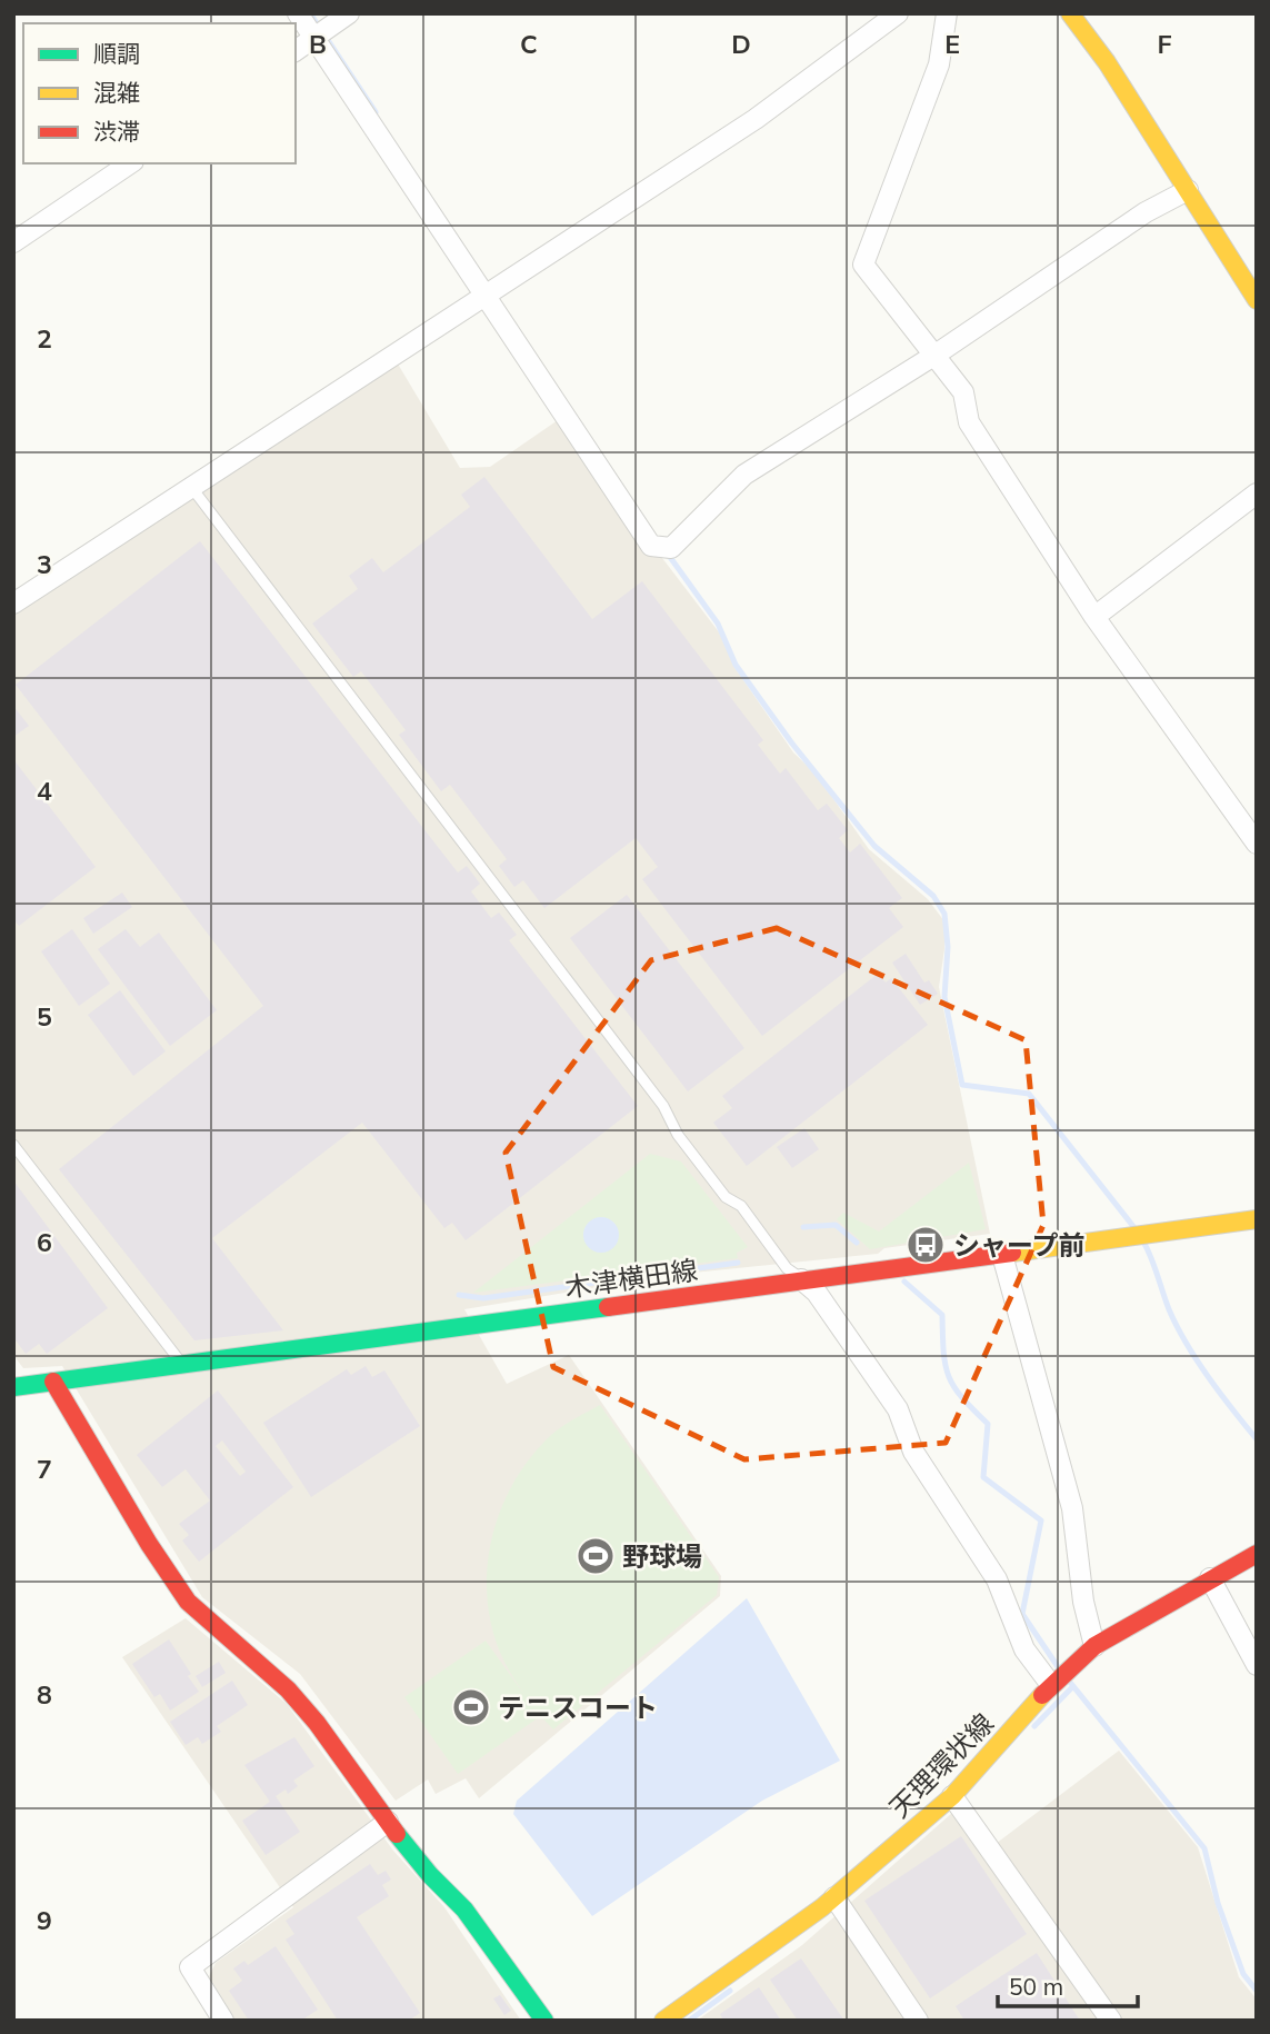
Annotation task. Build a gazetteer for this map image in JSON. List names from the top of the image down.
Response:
{
  "streets": {
    "main road": ["木津横田線", "天理環状線"]
  },
  "places": {
    "bus stop": ["シャープ前"],
    "sports": ["野球場", "テニスコート"]
  },
  "legend": ["順調", "混雑", "渋滞"],
  "scale_bar": "50 m",
  "grid": {
    "columns": [
      "B",
      "C",
      "D",
      "E",
      "F"
    ],
    "rows": [
      "2",
      "3",
      "4",
      "5",
      "6",
      "7",
      "8",
      "9"
    ]
  }
}
